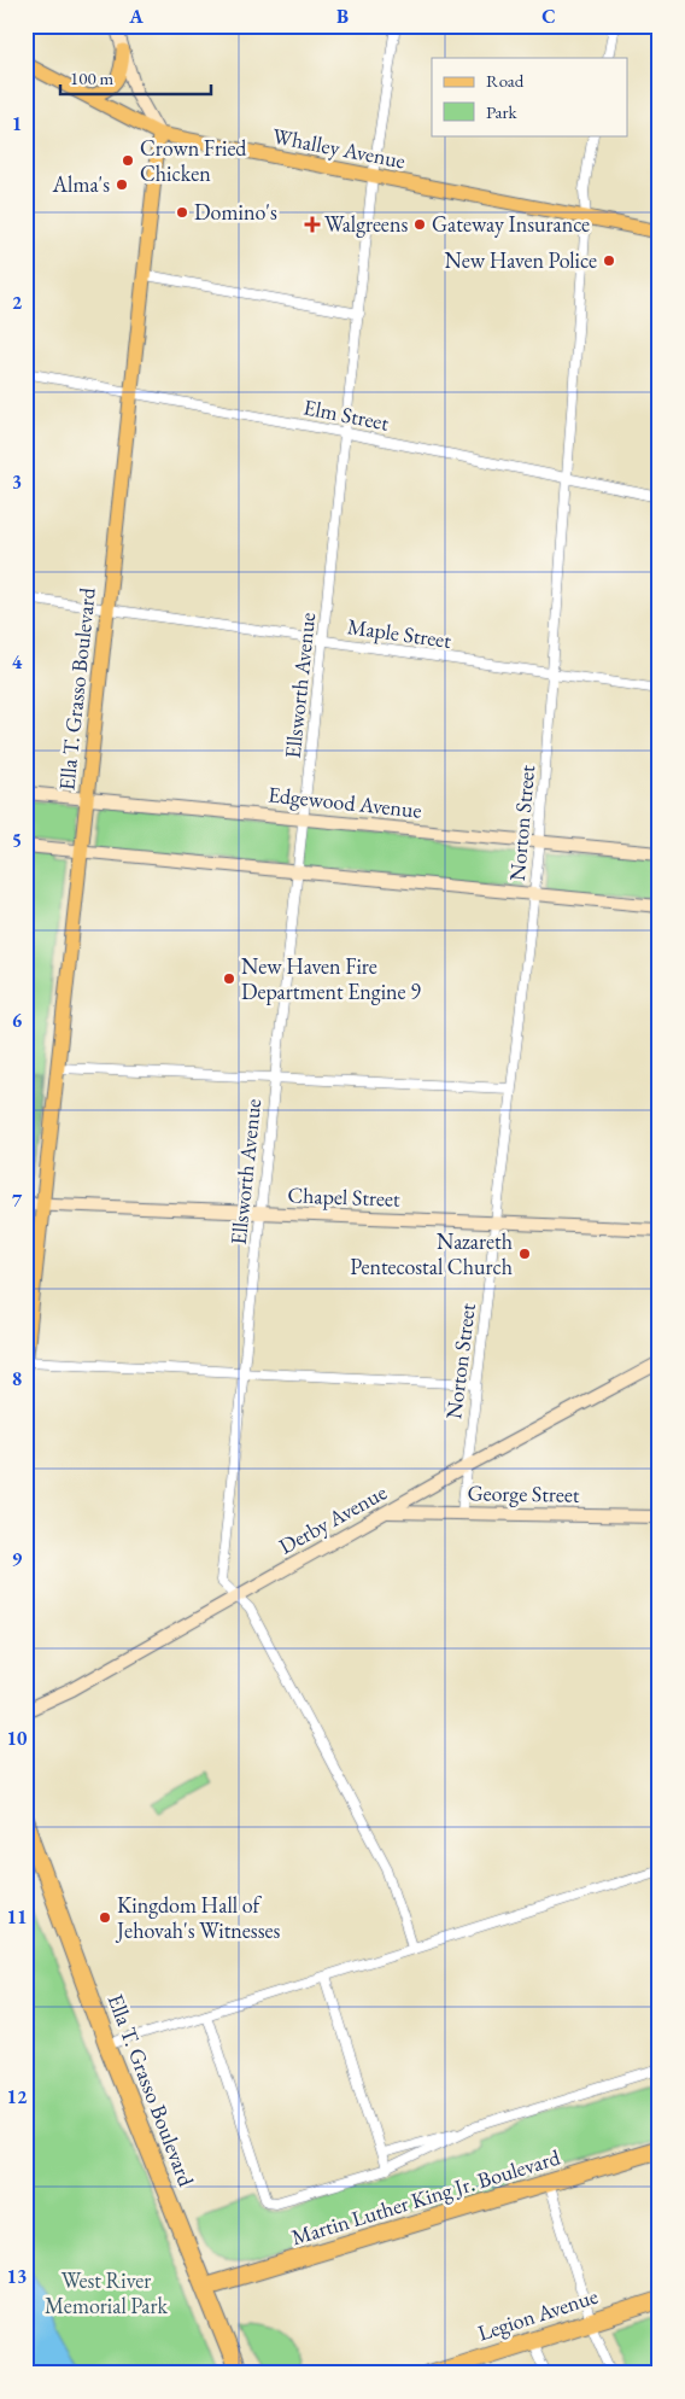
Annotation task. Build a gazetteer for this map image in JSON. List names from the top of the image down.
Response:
{
  "streets": {
    "highway": ["Ella T. Grasso Boulevard", "Martin Luther King Jr. Boulevard", "Legion Avenue"],
    "main road": [
      "Whalley Avenue",
      "Edgewood Avenue",
      "Chapel Street",
      "George Street",
      "Derby Avenue"
    ],
    "street": [
      "Elm Street",
      "Maple Street",
      "Ellsworth Avenue",
      "Norton Street"
    ]
  },
  "crossings": [
    ["Whalley Avenue", "Ellsworth Avenue"],
    ["Whalley Avenue", "Ella T. Grasso Boulevard"],
    ["Whalley Avenue", "Norton Street"],
    ["Elm Street", "Ellsworth Avenue"],
    ["Elm Street", "Ella T. Grasso Boulevard"],
    ["Elm Street", "Norton Street"],
    ["Maple Street", "Ellsworth Avenue"],
    ["Maple Street", "Ella T. Grasso Boulevard"],
    ["Maple Street", "Norton Street"],
    ["Ellsworth Avenue", "Edgewood Avenue"],
    ["Ellsworth Avenue", "Chapel Street"],
    ["Ellsworth Avenue", "Derby Avenue"],
    ["Ella T. Grasso Boulevard", "Edgewood Avenue"],
    ["Ella T. Grasso Boulevard", "Chapel Street"],
    ["Ella T. Grasso Boulevard", "Martin Luther King Jr. Boulevard"],
    ["Edgewood Avenue", "Norton Street"],
    ["Norton Street", "Chapel Street"],
    ["Norton Street", "George Street"],
    ["Norton Street", "Derby Avenue"],
    ["George Street", "Derby Avenue"]
  ],
  "parks": ["West River Memorial Park"],
  "places": {
    "other": [
      "Crown Fried Chicken",
      "Alma's",
      "Domino's",
      "Gateway Insurance",
      "New Haven Police",
      "New Haven Fire Department Engine 9",
      "Nazareth Pentecostal Church",
      "Kingdom Hall of Jehovah's Witnesses"
    ],
    "health": ["Walgreens"]
  },
  "legend": ["Road", "Park"],
  "scale_bar": "100 m",
  "grid": {
    "columns": ["A", "B", "C"],
    "rows": [
      "1",
      "2",
      "3",
      "4",
      "5",
      "6",
      "7",
      "8",
      "9",
      "10",
      "11",
      "12",
      "13"
    ]
  }
}
